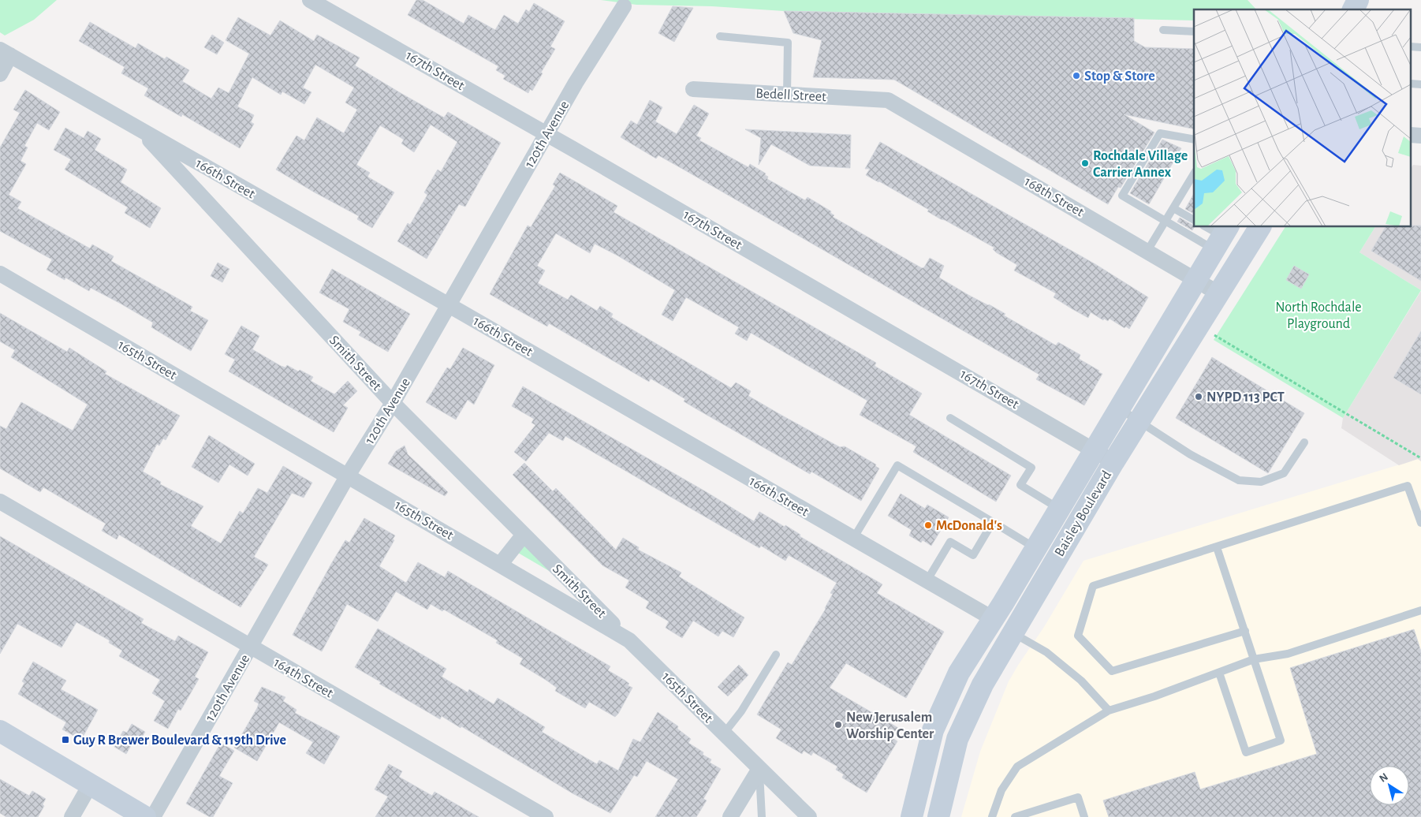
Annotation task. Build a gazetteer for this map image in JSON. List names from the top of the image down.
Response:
{
  "streets": {
    "main road": ["Baisley Boulevard"],
    "street": [
      "167th Street",
      "Bedell Street",
      "120th Avenue",
      "166th Street",
      "168th Street",
      "165th Street",
      "Smith Street",
      "164th Street"
    ]
  },
  "crossings": [
    ["167th Street", "120th Avenue"],
    ["167th Street", "Baisley Boulevard"],
    ["Bedell Street", "168th Street"],
    ["120th Avenue", "166th Street"],
    ["120th Avenue", "165th Street"],
    ["120th Avenue", "Smith Street"],
    ["120th Avenue", "164th Street"],
    ["166th Street", "Smith Street"],
    ["166th Street", "Baisley Boulevard"],
    ["168th Street", "Baisley Boulevard"],
    ["165th Street", "Smith Street"]
  ],
  "parks": ["North Rochdale Playground"],
  "places": {
    "other": [
      "Stop & Store",
      "Rochdale Village Carrier Annex",
      "NYPD 113 PCT",
      "McDonald's",
      "New Jerusalem Worship Center"
    ],
    "transit": ["Guy R Brewer Boulevard & 119th Drive"]
  },
  "north": "top left"
}
